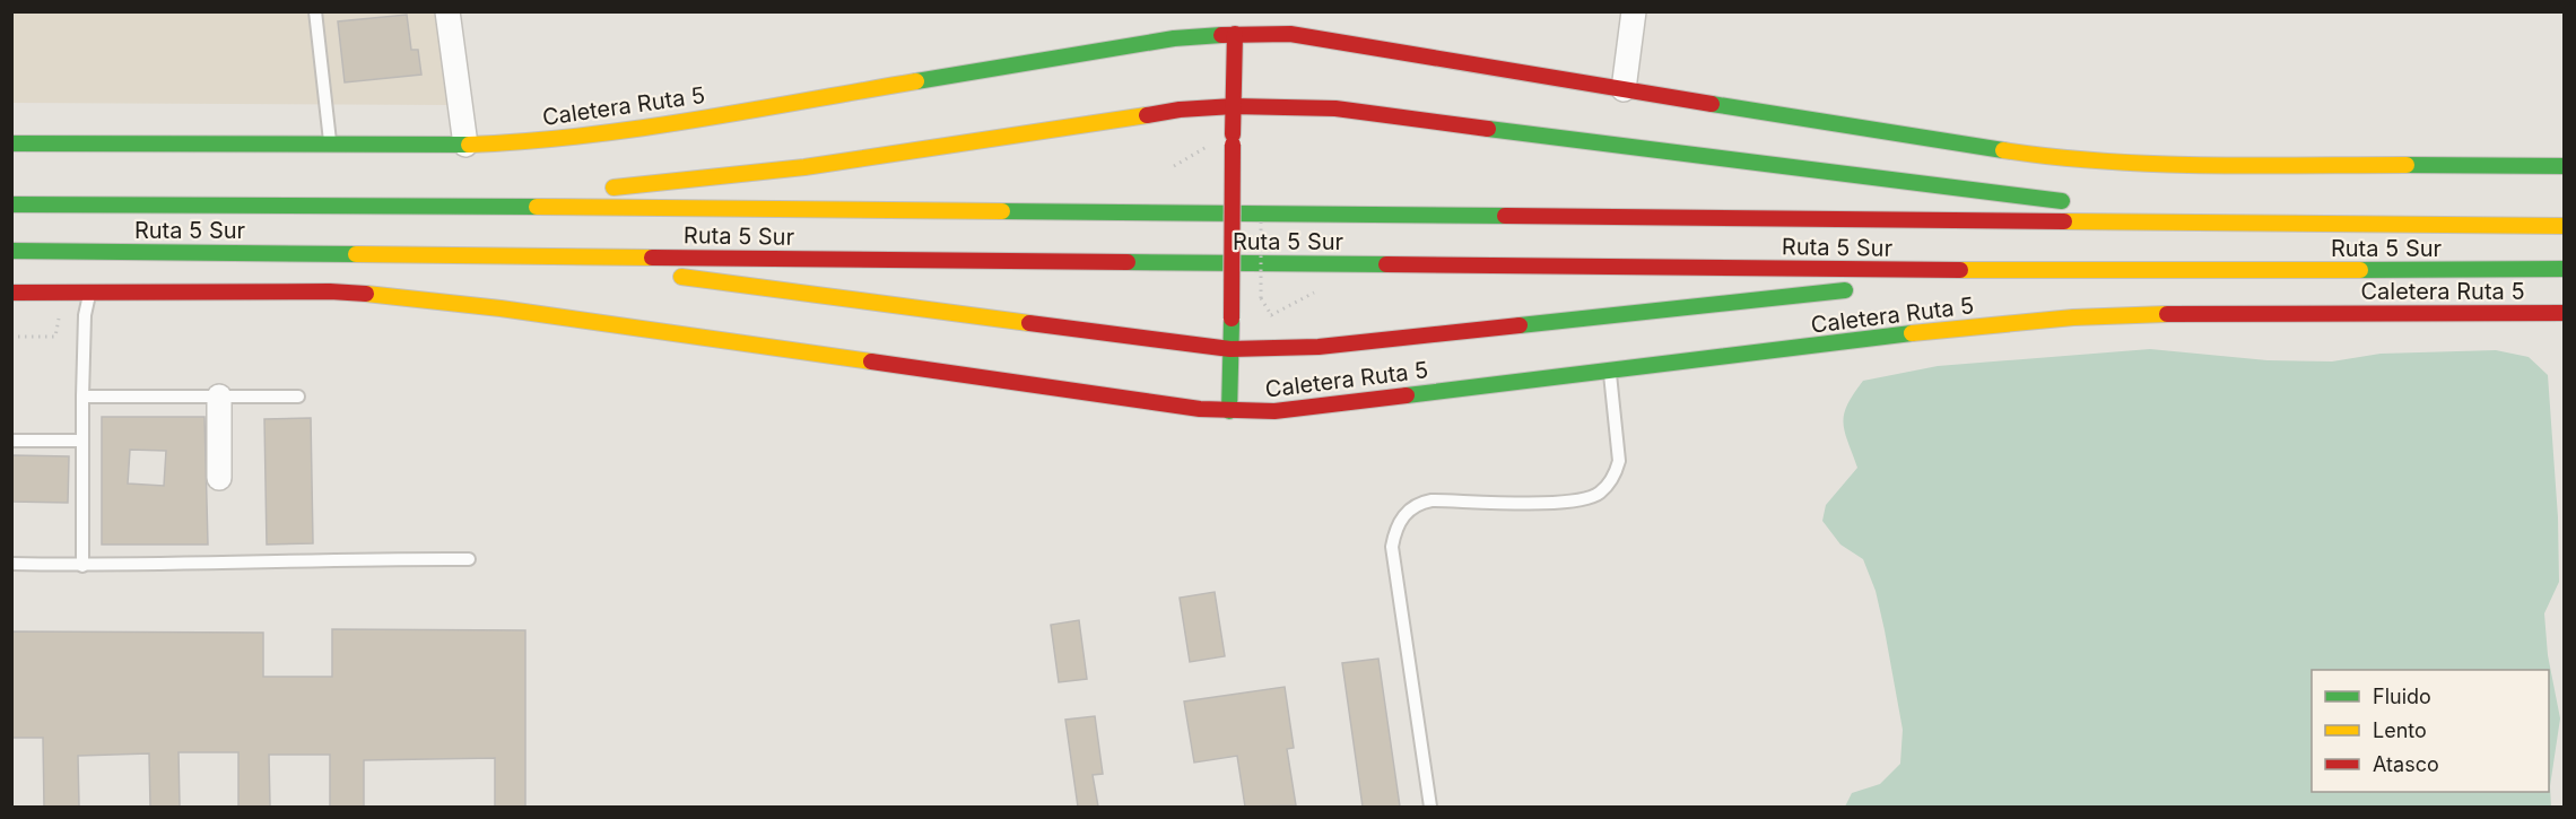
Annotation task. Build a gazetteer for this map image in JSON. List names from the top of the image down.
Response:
{
  "streets": {
    "main road": ["Caletera Ruta 5", "Ruta 5 Sur"]
  },
  "legend": ["Fluido", "Lento", "Atasco"]
}
